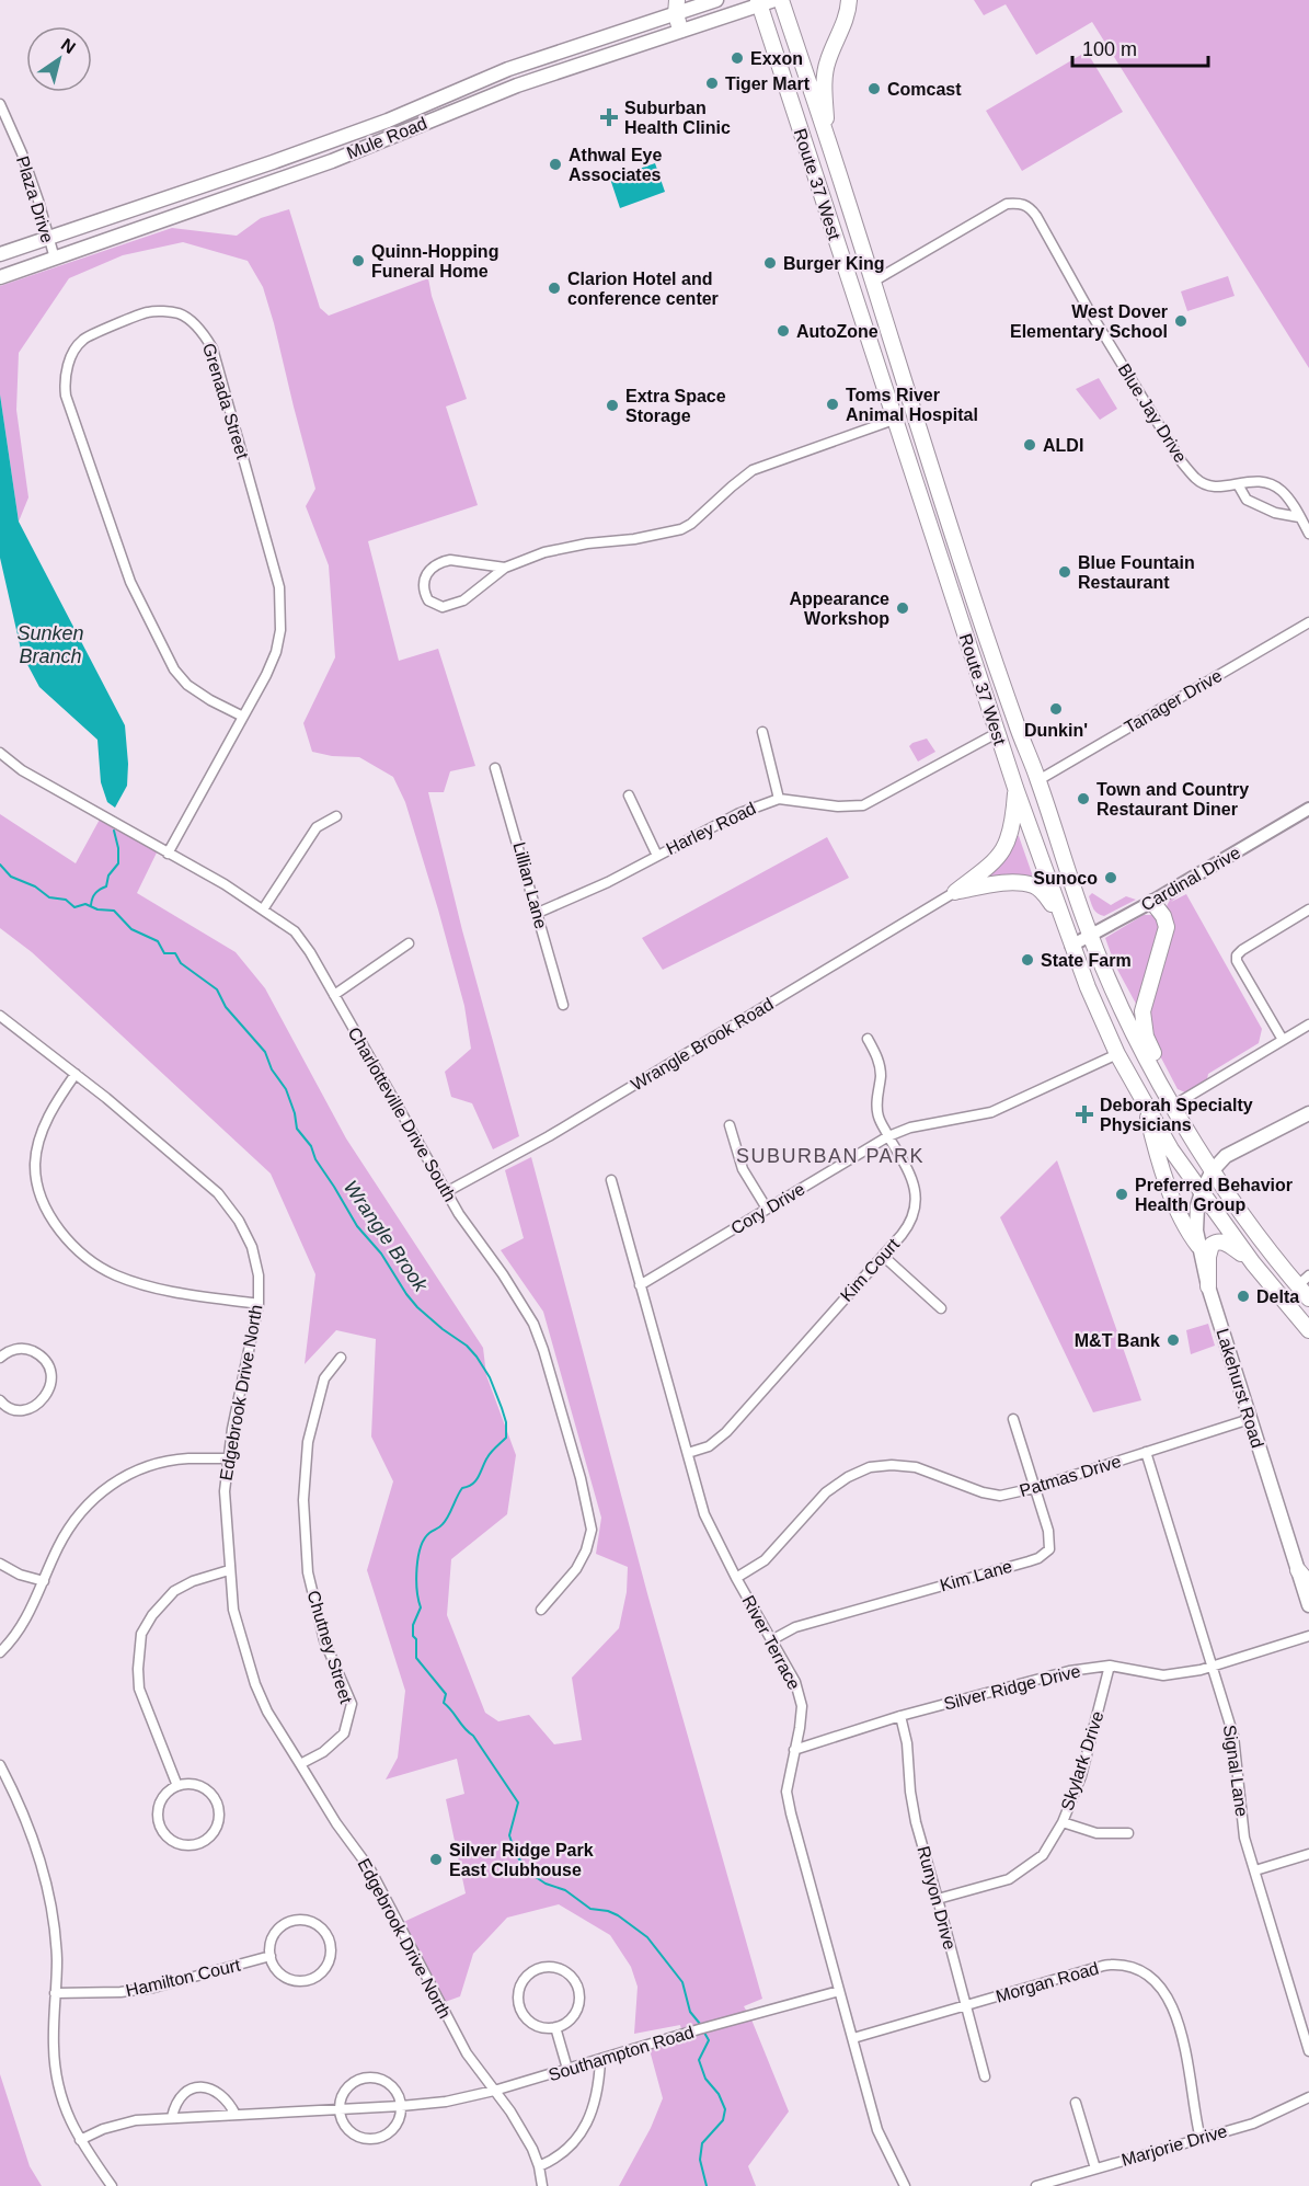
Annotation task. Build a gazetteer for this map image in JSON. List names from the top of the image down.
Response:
{
  "streets": {
    "highway": ["Route 37 West"],
    "main road": ["Mule Road", "Lakehurst Road"],
    "street": [
      "Plaza Drive",
      "Grenada Street",
      "Blue Jay Drive",
      "Tanager Drive",
      "Harley Road",
      "Cardinal Drive",
      "Lillian Lane",
      "Wrangle Brook Road",
      "Charlotteville Drive South",
      "Cory Drive",
      "Kim Court",
      "Edgebrook Drive North",
      "Patmas Drive",
      "Kim Lane",
      "River Terrace",
      "Chutney Street",
      "Silver Ridge Drive",
      "Skylark Drive",
      "Signal Lane",
      "Runyon Drive",
      "Hamilton Court",
      "Morgan Road",
      "Southampton Road",
      "Marjorie Drive"
    ]
  },
  "crossings": [
    ["Mule Road", "Route 37 West"],
    ["Mule Road", "Plaza Drive"],
    ["Route 37 West", "Blue Jay Drive"],
    ["Route 37 West", "Tanager Drive"],
    ["Route 37 West", "Harley Road"],
    ["Route 37 West", "Cardinal Drive"],
    ["Route 37 West", "Cory Drive"],
    ["Route 37 West", "Lakehurst Road"],
    ["Grenada Street", "Charlotteville Drive South"],
    ["Harley Road", "Lillian Lane"],
    ["Wrangle Brook Road", "Charlotteville Drive South"],
    ["Cory Drive", "Kim Court"],
    ["Cory Drive", "River Terrace"],
    ["Kim Court", "River Terrace"],
    ["Lakehurst Road", "Patmas Drive"],
    ["Edgebrook Drive North", "Chutney Street"],
    ["Edgebrook Drive North", "Southampton Road"],
    ["Patmas Drive", "Kim Lane"],
    ["Patmas Drive", "River Terrace"],
    ["Patmas Drive", "Signal Lane"],
    ["Kim Lane", "River Terrace"],
    ["River Terrace", "Silver Ridge Drive"],
    ["River Terrace", "Morgan Road"],
    ["River Terrace", "Southampton Road"],
    ["Silver Ridge Drive", "Skylark Drive"],
    ["Silver Ridge Drive", "Signal Lane"],
    ["Silver Ridge Drive", "Runyon Drive"],
    ["Skylark Drive", "Runyon Drive"],
    ["Runyon Drive", "Morgan Road"],
    ["Morgan Road", "Marjorie Drive"]
  ],
  "districts": ["SUBURBAN PARK"],
  "water": ["Sunken Branch", "Wrangle Brook"],
  "places": {
    "other": [
      "Exxon",
      "Tiger Mart",
      "Comcast",
      "Athwal Eye Associates",
      "Quinn-Hopping Funeral Home",
      "Burger King",
      "Clarion Hotel and conference center",
      "West Dover Elementary School",
      "AutoZone",
      "Toms River Animal Hospital",
      "Extra Space Storage",
      "ALDI",
      "Blue Fountain Restaurant",
      "Appearance Workshop",
      "Dunkin'",
      "Town and Country Restaurant Diner",
      "Sunoco",
      "State Farm",
      "Preferred Behavior Health Group",
      "Delta",
      "M&T Bank",
      "Silver Ridge Park East Clubhouse"
    ],
    "health": ["Suburban Health Clinic", "Deborah Specialty Physicians"]
  },
  "scale_bar": "100 m",
  "north": "top right"
}
